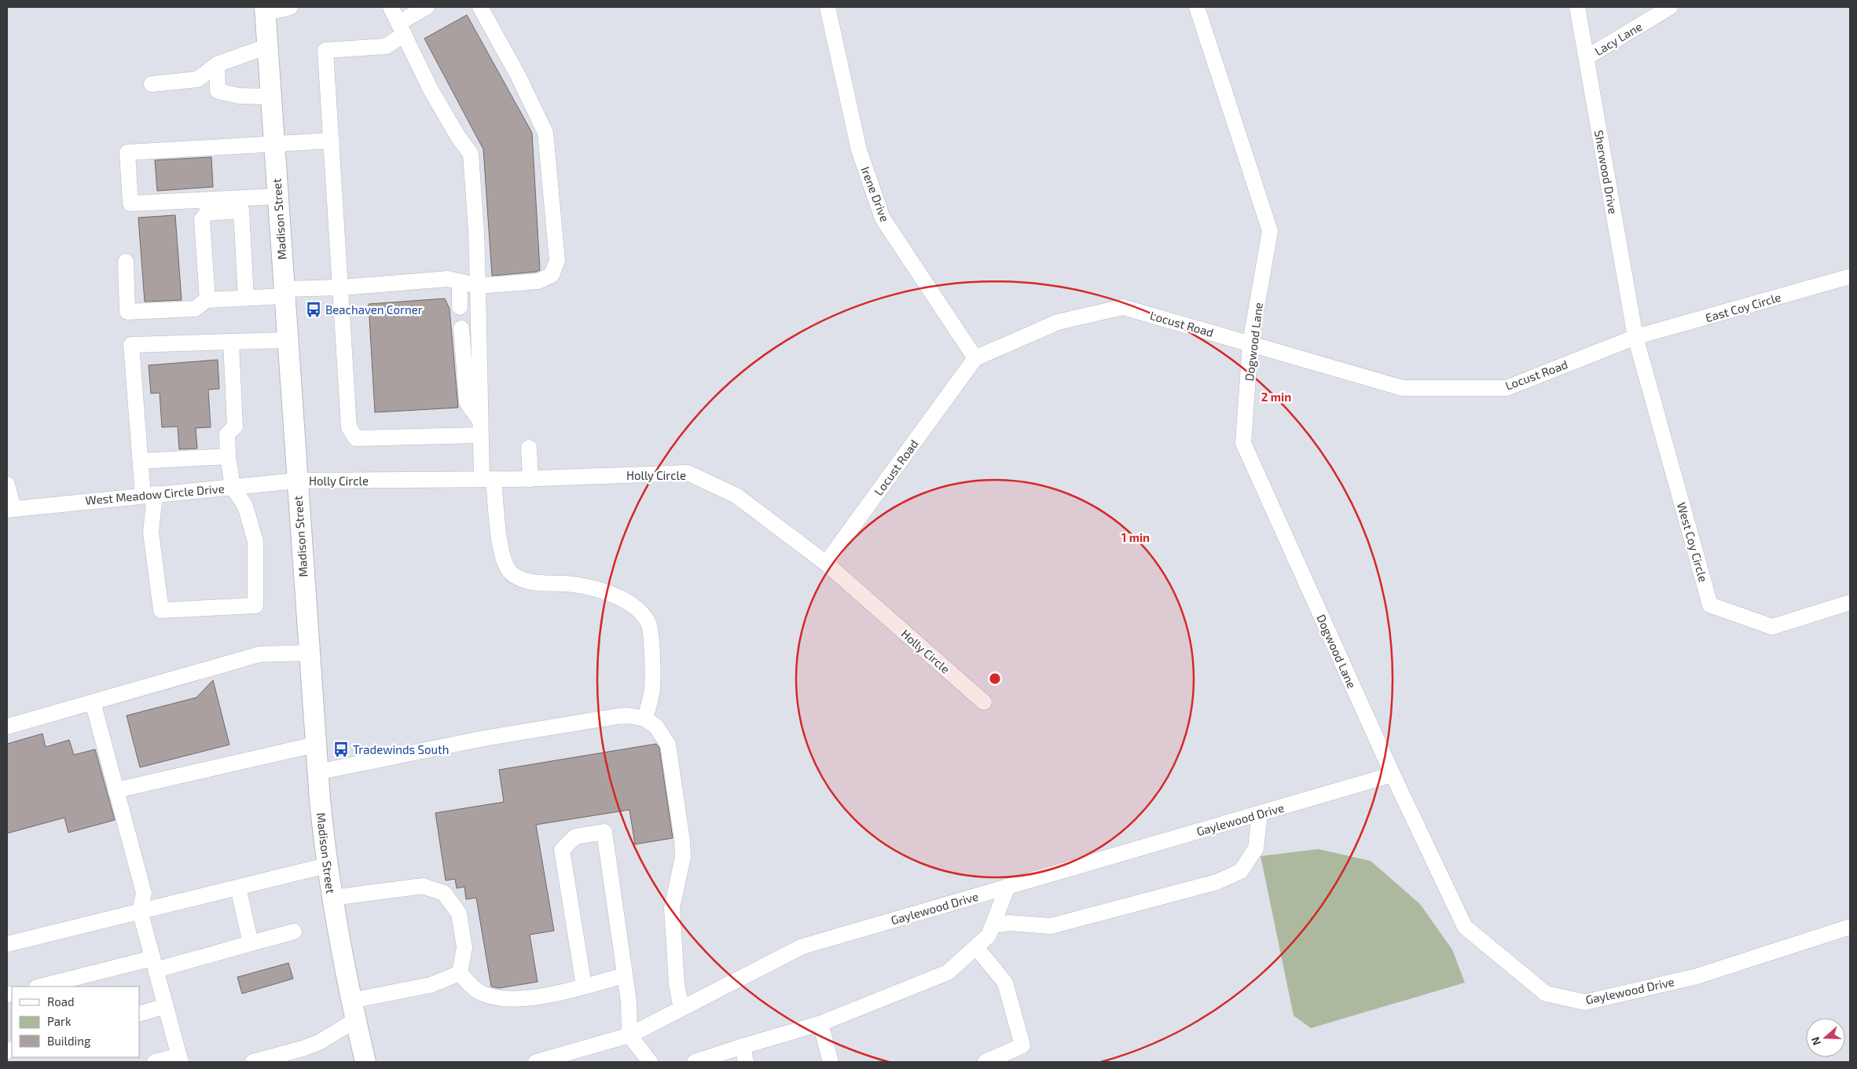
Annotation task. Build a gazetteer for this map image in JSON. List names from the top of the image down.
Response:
{
  "streets": {
    "main road": ["Madison Street"],
    "street": [
      "Lacy Lane",
      "Sherwood Drive",
      "Irene Drive",
      "East Coy Circle",
      "Locust Road",
      "Dogwood Lane",
      "Holly Circle",
      "West Meadow Circle Drive",
      "West Coy Circle",
      "Gaylewood Drive"
    ]
  },
  "crossings": [
    ["Lacy Lane", "Sherwood Drive"],
    ["Sherwood Drive", "East Coy Circle"],
    ["Sherwood Drive", "Locust Road"],
    ["Sherwood Drive", "West Coy Circle"],
    ["Irene Drive", "Locust Road"],
    ["Madison Street", "Holly Circle"],
    ["Madison Street", "West Meadow Circle Drive"],
    ["East Coy Circle", "Locust Road"],
    ["East Coy Circle", "West Coy Circle"],
    ["Locust Road", "Dogwood Lane"],
    ["Locust Road", "Holly Circle"],
    ["Locust Road", "West Coy Circle"],
    ["Dogwood Lane", "Gaylewood Drive"],
    ["Holly Circle", "West Meadow Circle Drive"]
  ],
  "places": {
    "bus stop": ["Beachaven Corner", "Tradewinds South"]
  },
  "legend": ["Road", "Park", "Building"],
  "north": "left",
  "rings": ["2 min", "1 min"]
}
